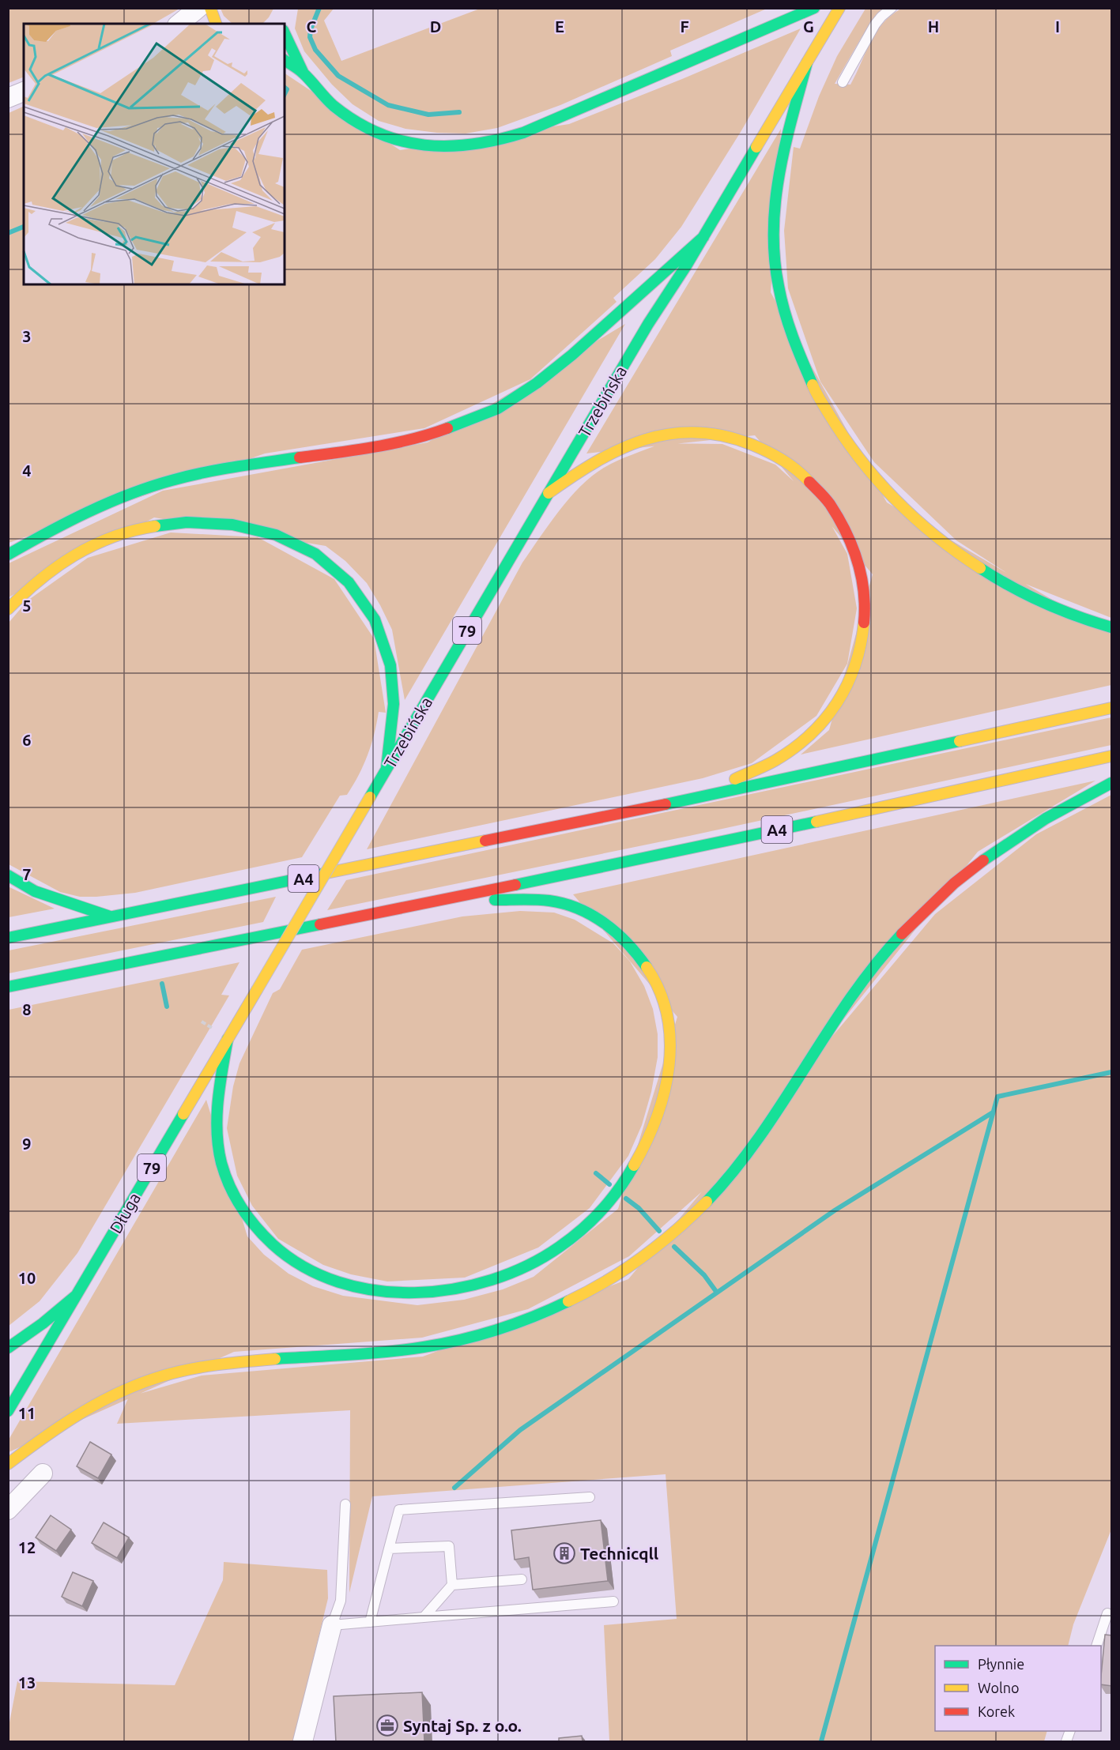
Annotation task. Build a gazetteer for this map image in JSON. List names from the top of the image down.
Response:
{
  "streets": {
    "main road": [
      "Trzebińska",
      "79",
      "A4",
      "Długa"
    ]
  },
  "crossings": [
    ["Trzebińska", "Długa"]
  ],
  "places": {
    "building": ["Technicqll"],
    "office": ["Syntaj Sp. z o.o."]
  },
  "legend": ["Płynnie", "Wolno", "Korek"],
  "grid": {
    "columns": [
      "C",
      "D",
      "E",
      "F",
      "G",
      "H",
      "I"
    ],
    "rows": [
      "3",
      "4",
      "5",
      "6",
      "7",
      "8",
      "9",
      "10",
      "11",
      "12",
      "13"
    ]
  }
}
